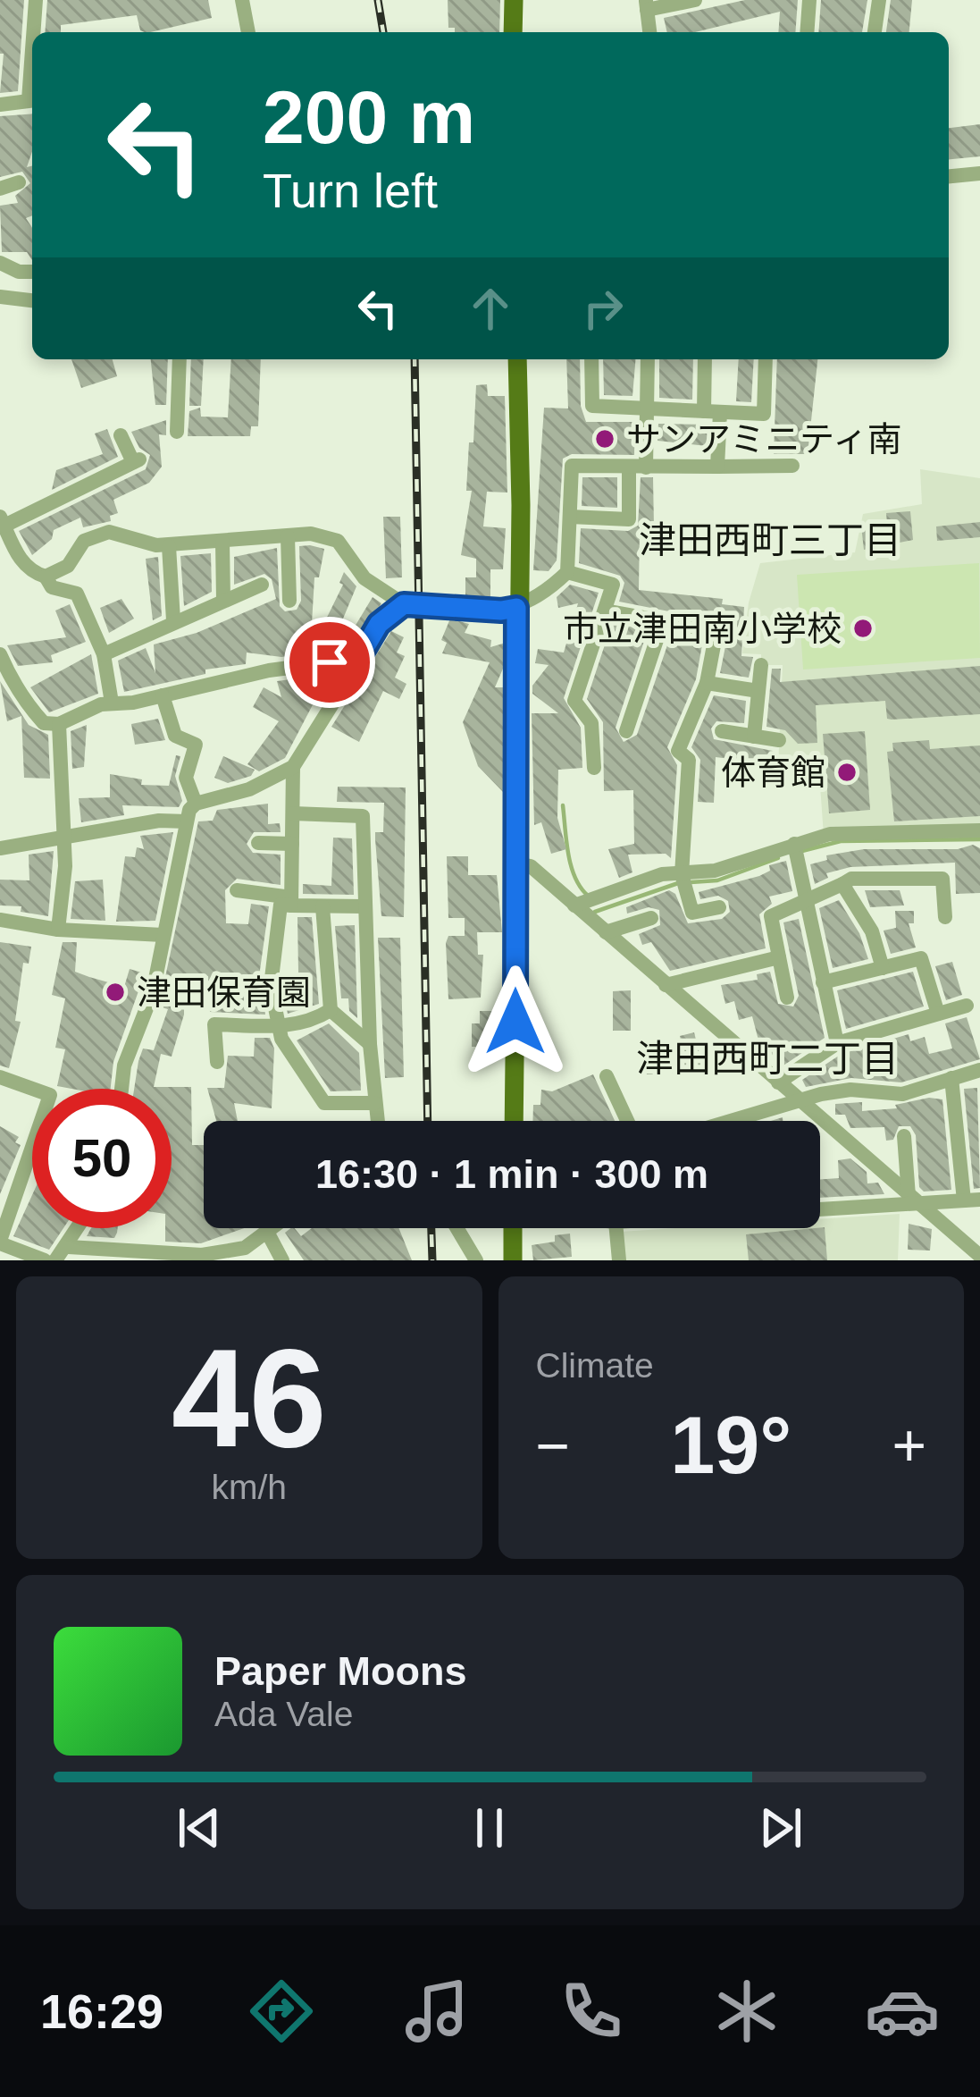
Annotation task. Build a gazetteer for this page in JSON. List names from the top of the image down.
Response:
{
  "districts": ["津田西町三丁目", "津田西町二丁目"],
  "places": [
    "サンアミニティ南",
    "市立津田南小学校",
    "体育館",
    "津田保育園"
  ],
  "page": {
    "turn": ["200 m", "Turn left"],
    "limit": "50",
    "trip": "16:30 · 1 min · 300 m",
    "tile": [
      ["46", "km/h"],
      "Climate"
    ],
    "heat": ["−", "19°", "+"],
    "song": ["Paper Moons", "Ada Vale"],
    "tabs": "16:29"
  }
}
